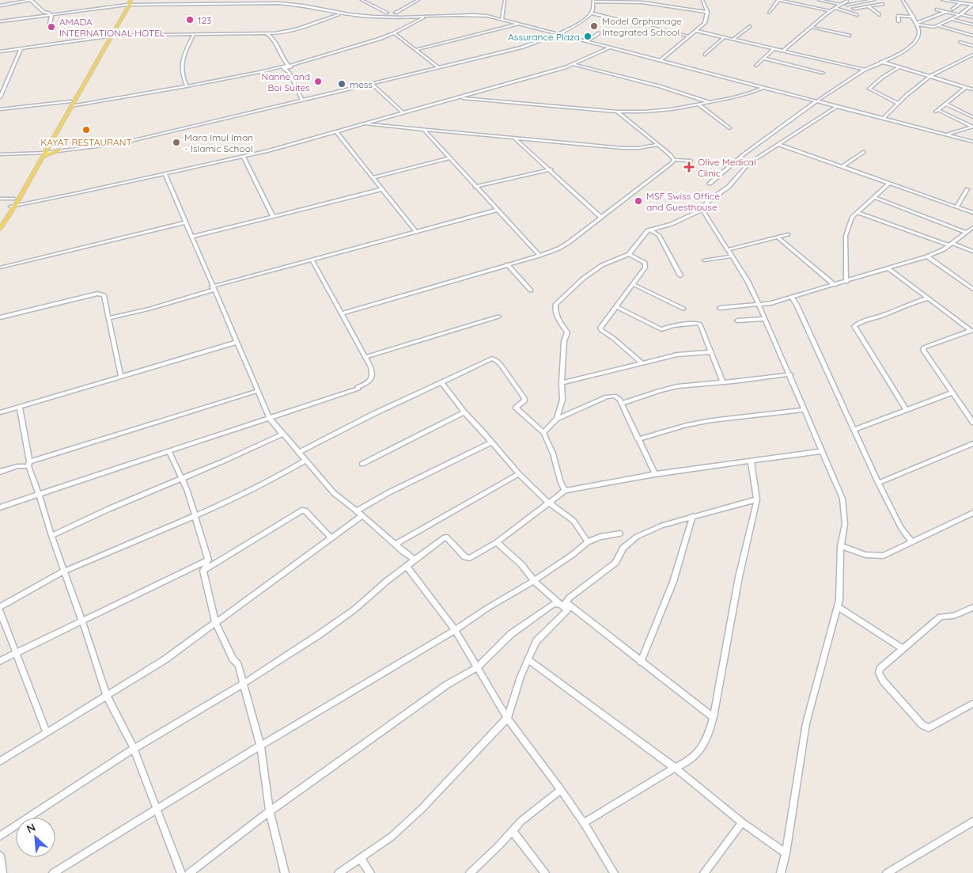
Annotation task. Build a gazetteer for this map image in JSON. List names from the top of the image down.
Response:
{
  "places": {
    "other": [
      "123",
      "Model Orphanage Integrated School",
      "AMADA INTERNATIONAL HOTEL",
      "Assurance Plaza",
      "Nanne and Boi Suites",
      "mess",
      "KAYAT RESTAURANT",
      "Mara Imul Iman - Islamic School",
      "MSF Swiss Office and Guesthouse"
    ],
    "health": ["Olive Medical Clinic"]
  },
  "north": "top left"
}
